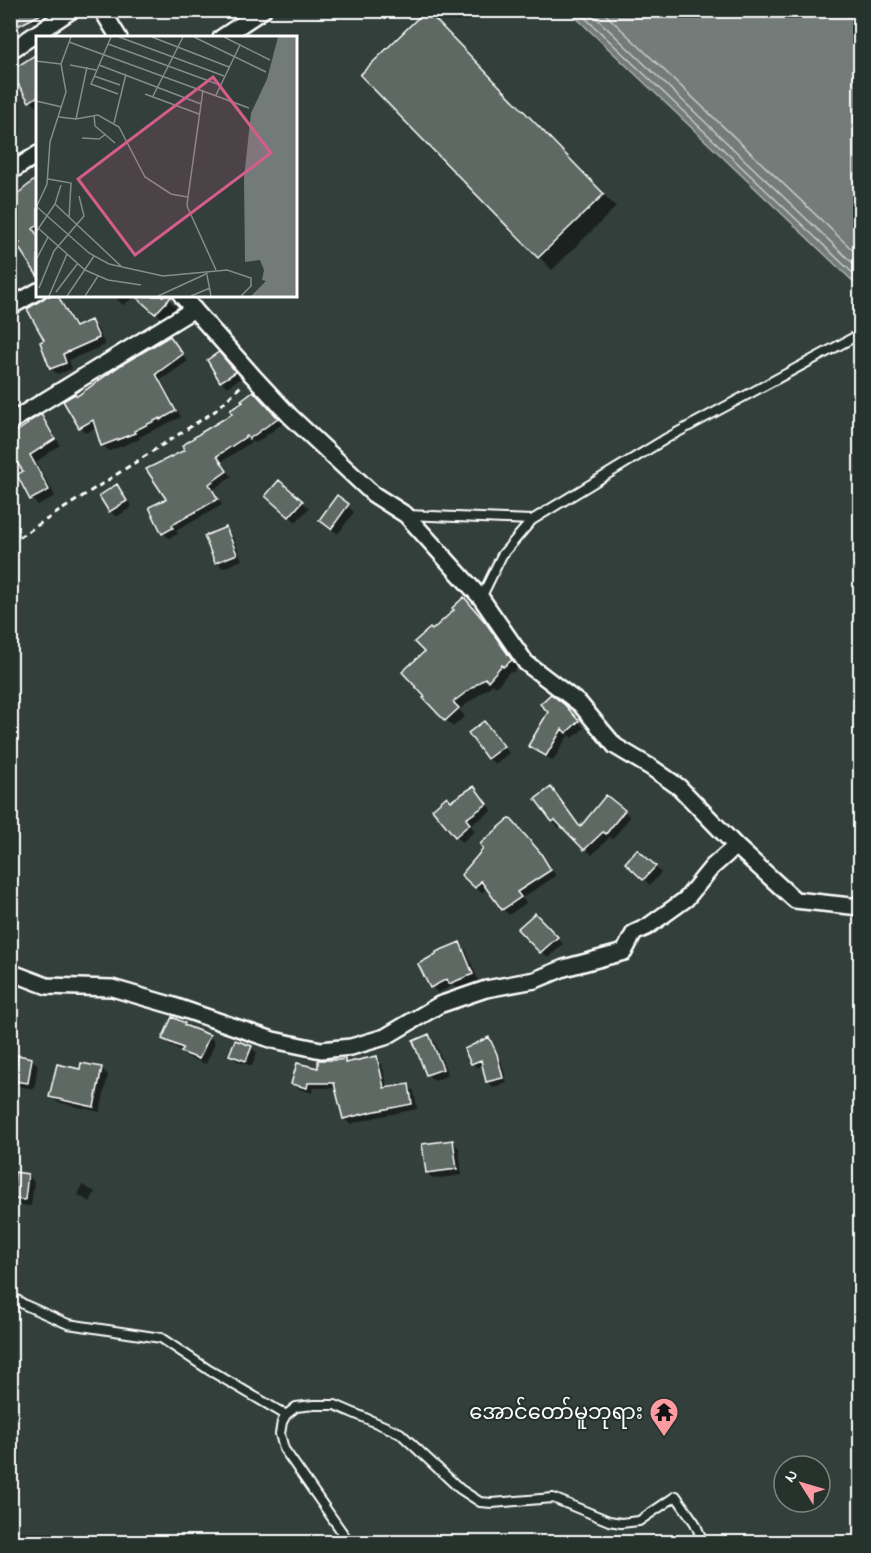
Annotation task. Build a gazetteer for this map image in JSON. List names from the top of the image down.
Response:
{
  "places": {
    "temple": ["အောင်တော်မူဘုရား"]
  },
  "north": "top left"
}
